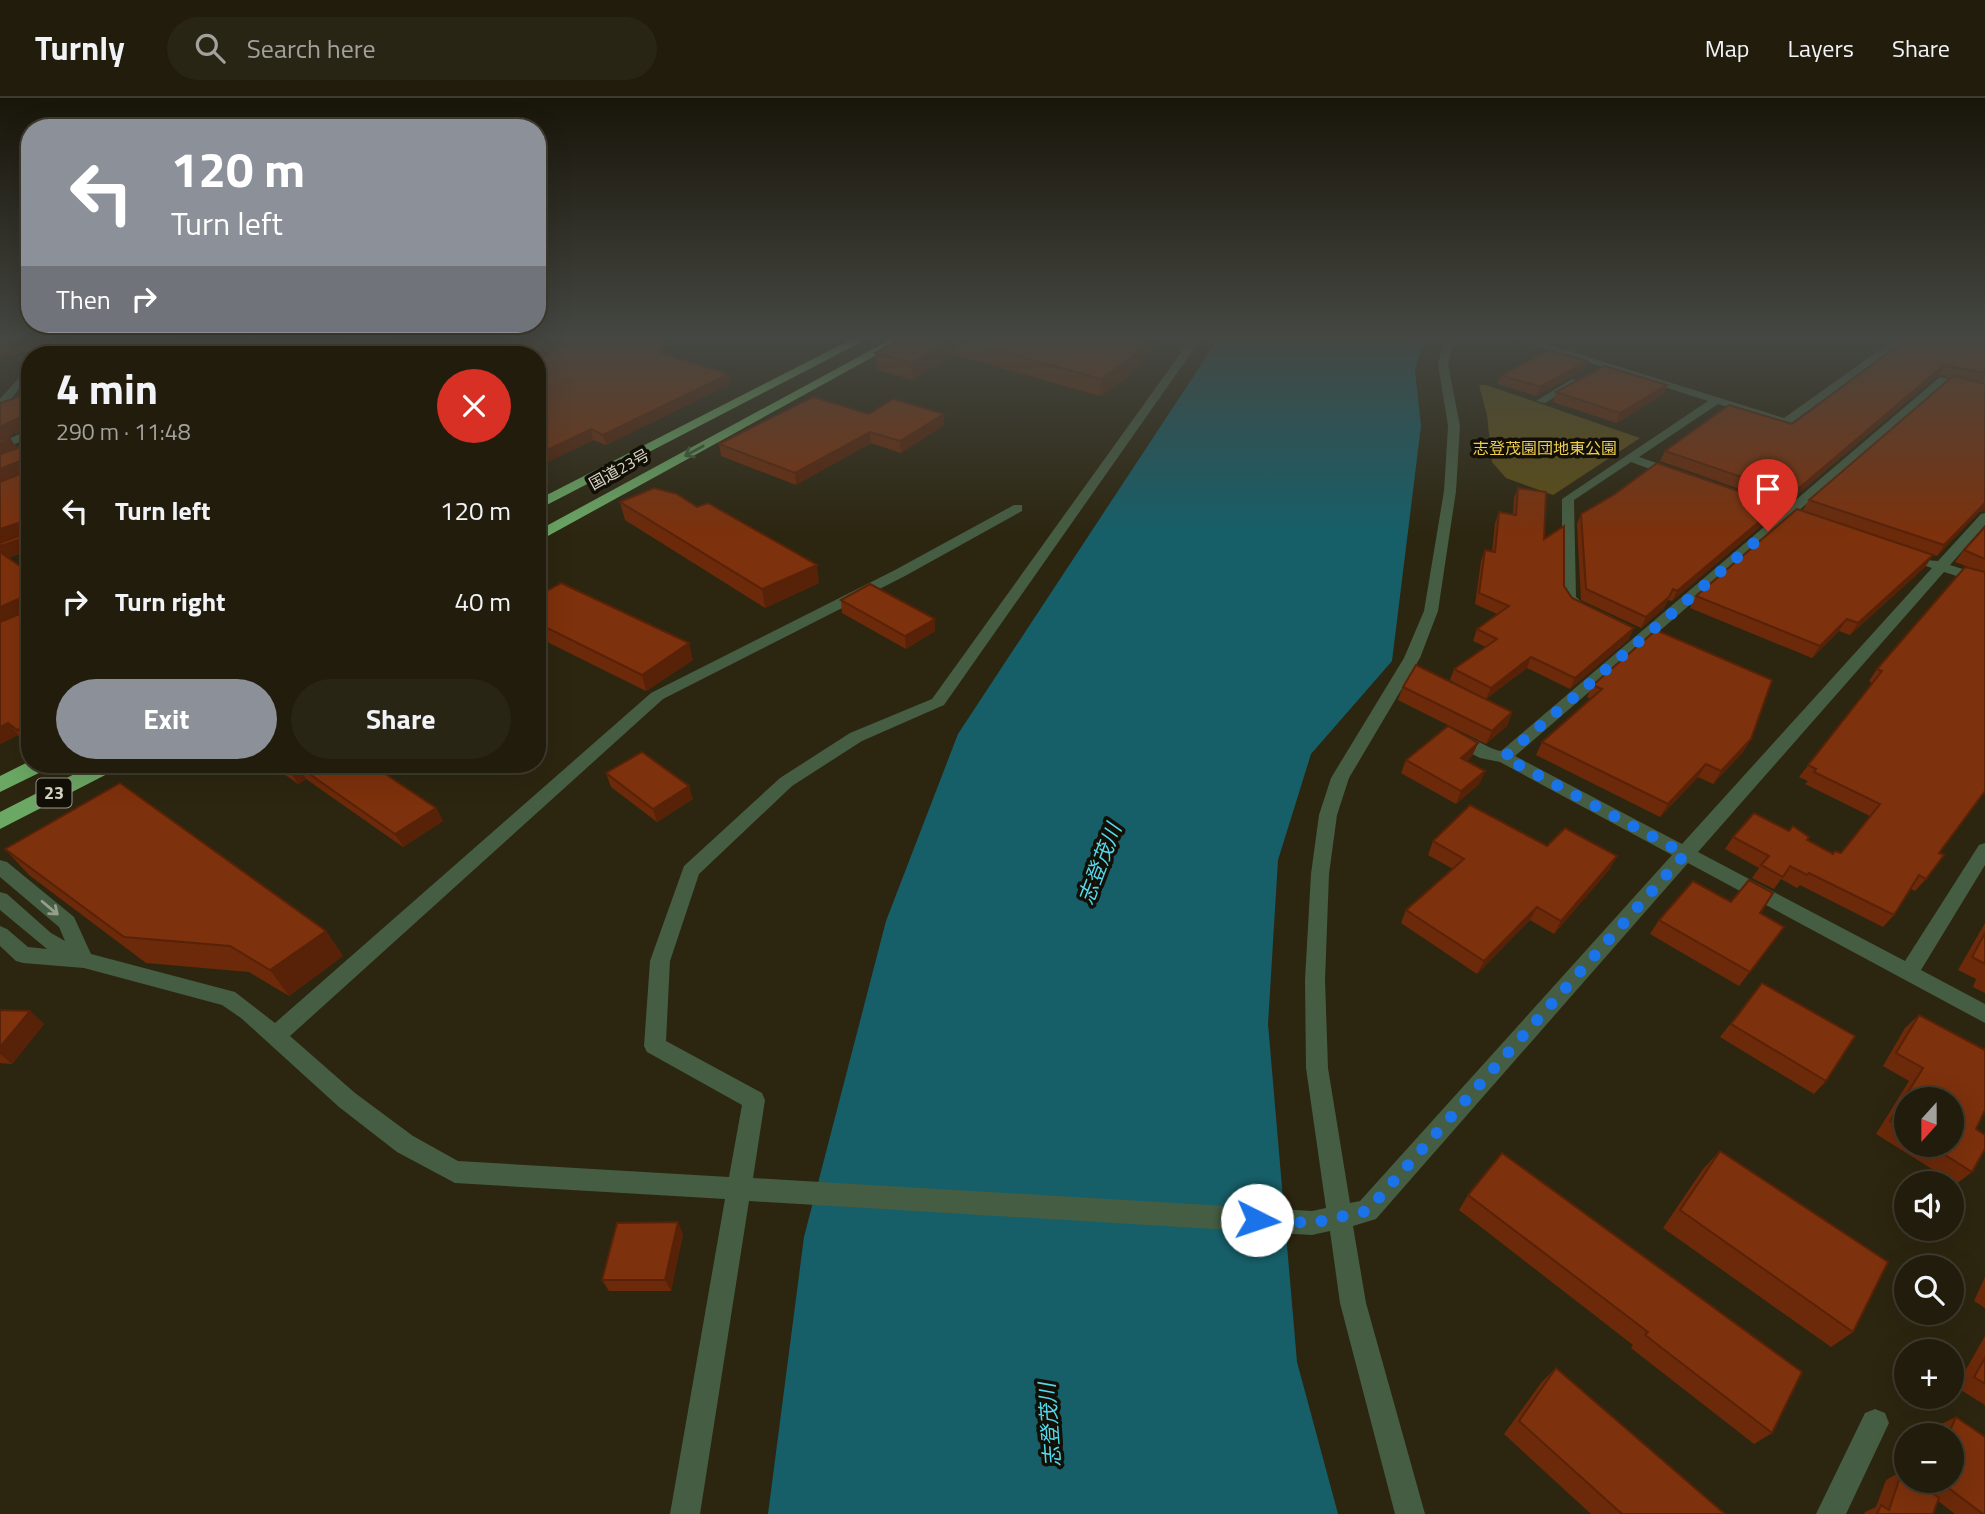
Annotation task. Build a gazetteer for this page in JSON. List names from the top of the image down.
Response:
{
  "streets": {
    "highway": ["国道23号", "23"]
  },
  "water": ["志登茂川"],
  "parks": ["志登茂園団地東公園"],
  "north": "bottom",
  "page": {
    "header": "Turnly",
    "search": "Search here",
    "nav": ["Map", "Layers", "Share"],
    "turn": ["120 m", "Turn left"],
    "then": "Then",
    "heading": ["4 min", "290 m · 11:48"],
    "list": [
      {
        "name": "Turn left",
        "value": "120 m"
      },
      {
        "name": "Turn right",
        "value": "40 m"
      }
    ],
    "buttons": ["Exit", "Share"],
    "map_buttons": ["+", "−"]
  }
}
